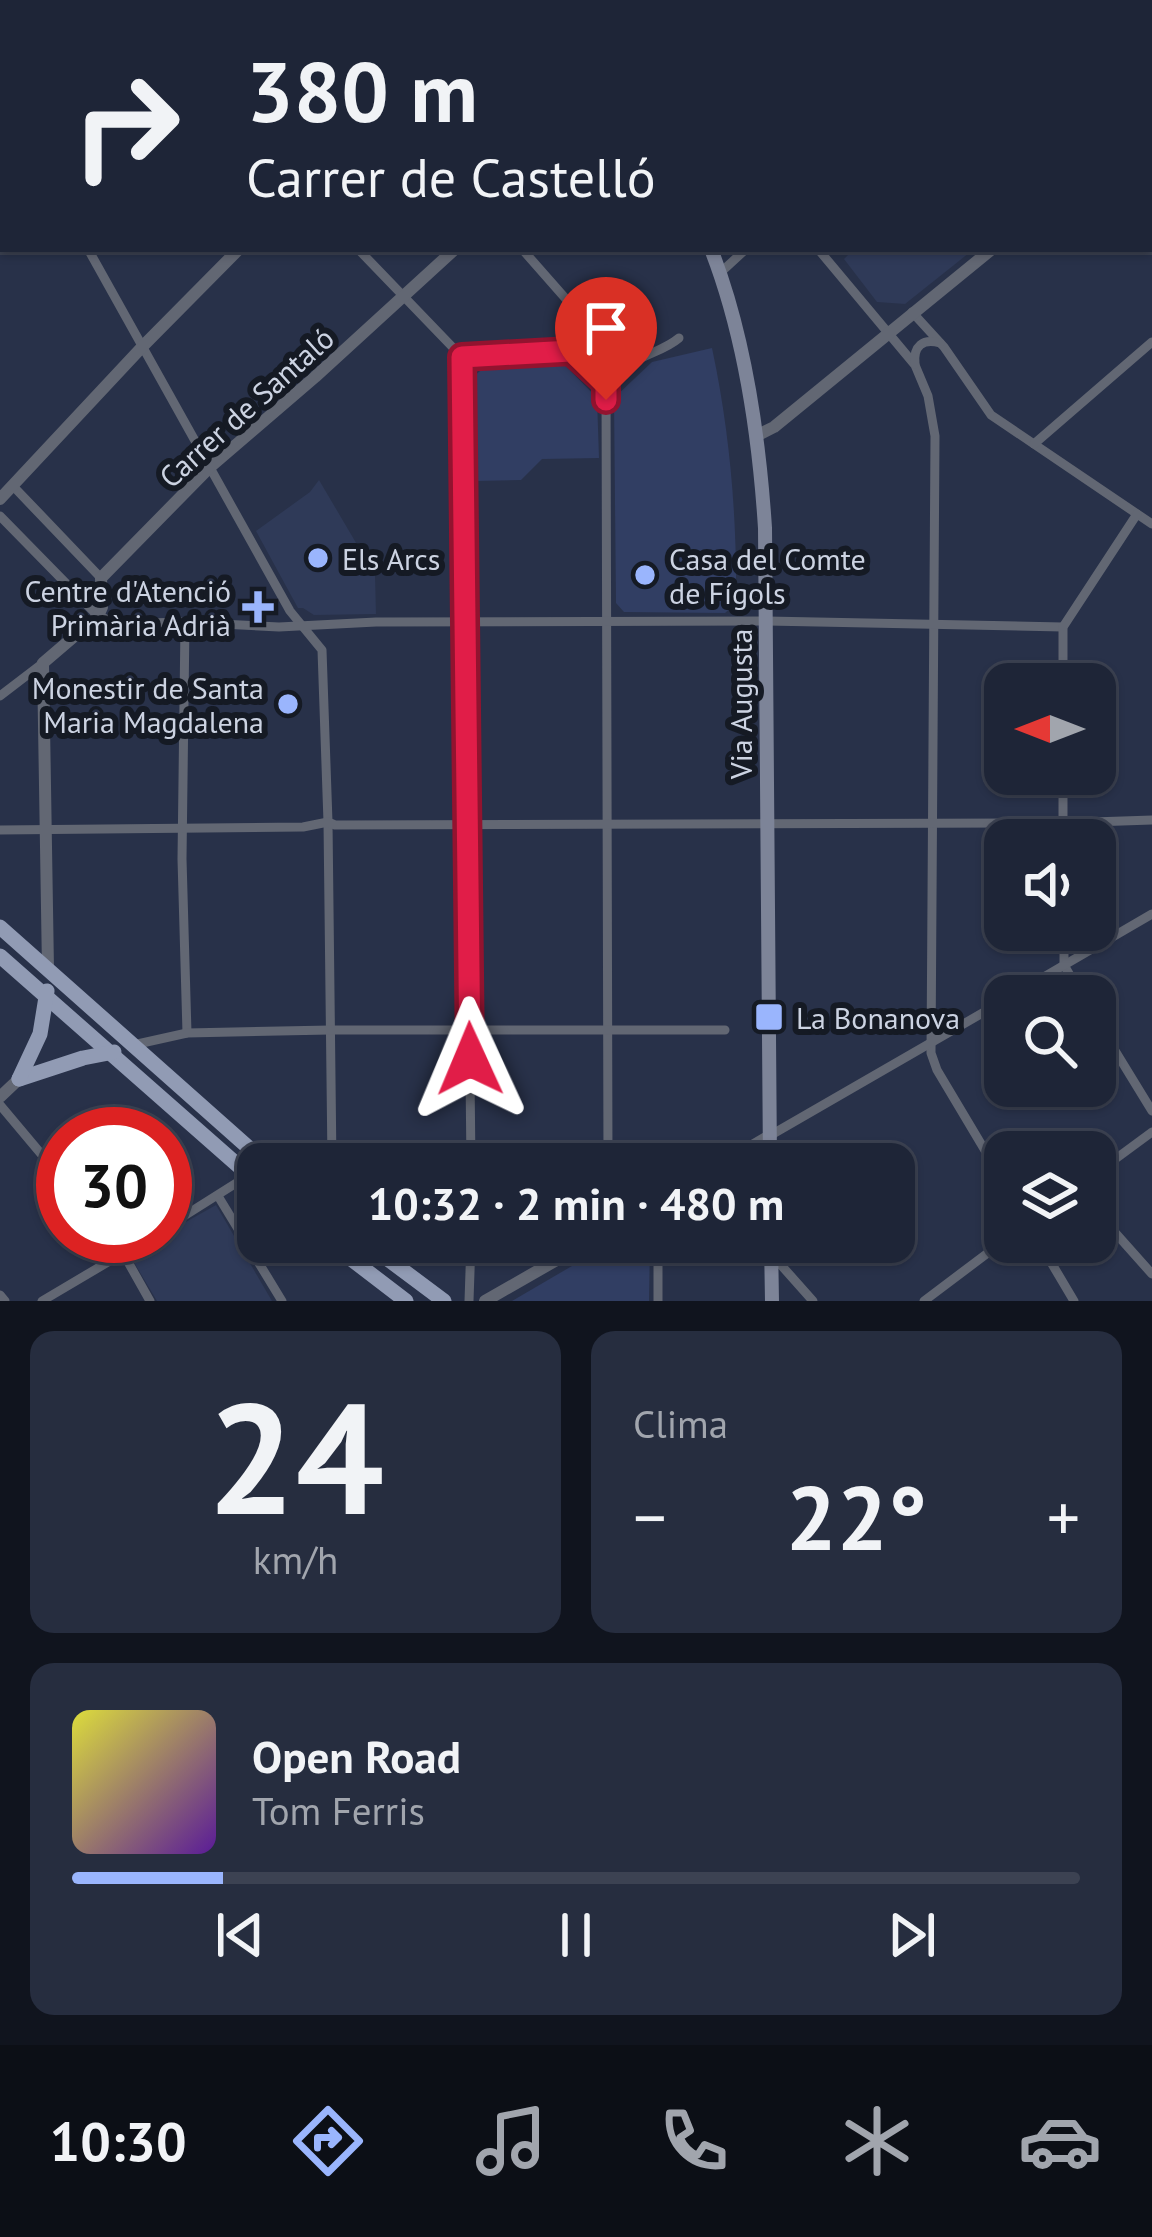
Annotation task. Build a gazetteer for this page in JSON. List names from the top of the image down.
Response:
{
  "streets": {
    "main road": ["Via Augusta"],
    "street": ["Carrer de Santaló"]
  },
  "places": {
    "other": ["Els Arcs", "Casa del Comte de Fígols", "Monestir de Santa Maria Magdalena"],
    "health": ["Centre d'Atenció Primària Adrià"],
    "transit": ["La Bonanova"]
  },
  "north": "left",
  "page": {
    "turn": ["380 m", "Carrer de Castelló"],
    "limit": "30",
    "trip": "10:32 · 2 min · 480 m",
    "tile": [
      ["24", "km/h"],
      "Clima"
    ],
    "heat": ["−", "22°", "+"],
    "song": ["Open Road", "Tom Ferris"],
    "tabs": "10:30"
  }
}
